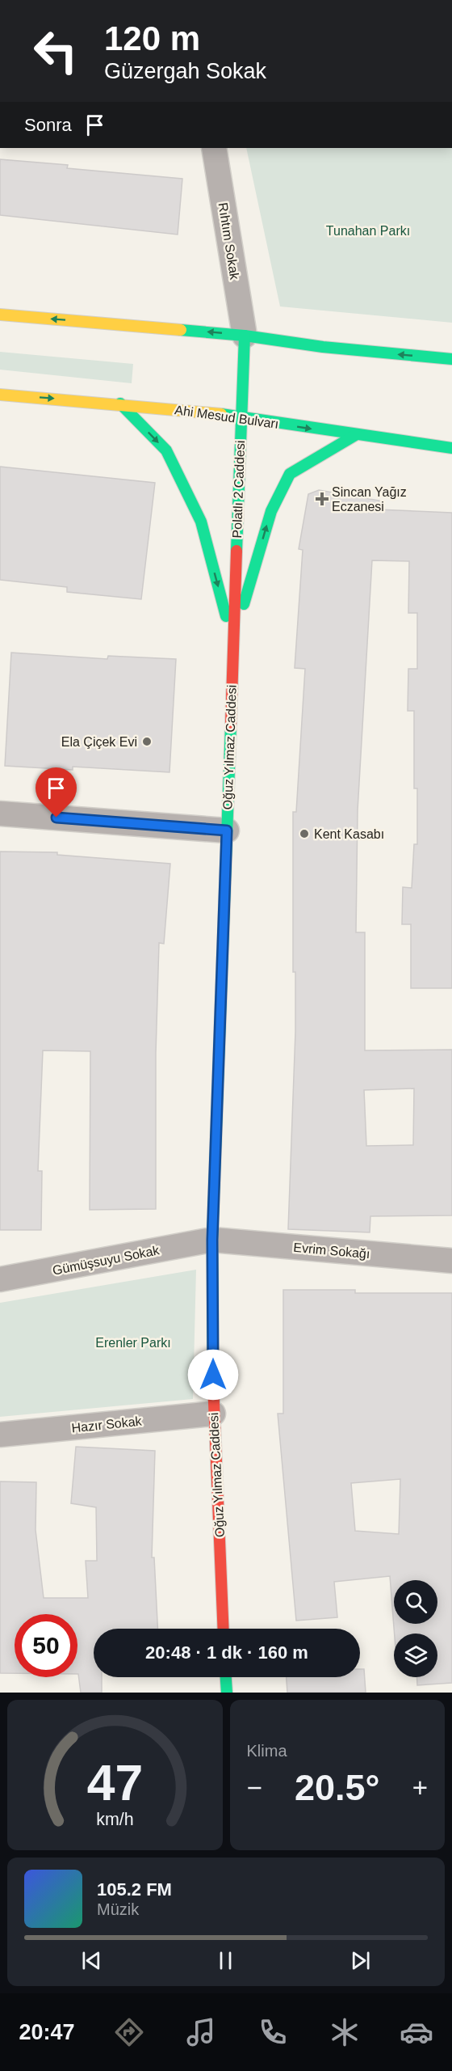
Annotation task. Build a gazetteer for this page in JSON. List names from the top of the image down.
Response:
{
  "streets": {
    "main road": ["Ahi Mesud Bulvarı", "Polatlı 2 Caddesi", "Oğuz Yılmaz Caddesi"],
    "street": [
      "Rıhtım Sokak",
      "Evrim Sokağı",
      "Gümüşsuyu Sokak",
      "Hazır Sokak"
    ]
  },
  "crossings": [
    ["Rıhtım Sokak", "Polatlı 2 Caddesi"],
    ["Ahi Mesud Bulvarı", "Polatlı 2 Caddesi"],
    ["Polatlı 2 Caddesi", "Oğuz Yılmaz Caddesi"],
    ["Oğuz Yılmaz Caddesi", "Evrim Sokağı"],
    ["Oğuz Yılmaz Caddesi", "Gümüşsuyu Sokak"],
    ["Oğuz Yılmaz Caddesi", "Hazır Sokak"],
    ["Evrim Sokağı", "Gümüşsuyu Sokak"]
  ],
  "parks": ["Tunahan Parkı", "Erenler Parkı"],
  "places": {
    "health": ["Sincan Yağız Eczanesi"],
    "other": ["Ela Çiçek Evi", "Kent Kasabı"]
  },
  "page": {
    "turn": ["120 m", "Güzergah Sokak"],
    "then": "Sonra",
    "limit": "50",
    "trip": "20:48 · 1 dk · 160 m",
    "tile": "Klima",
    "heat": ["−", "20.5°", "+"],
    "song": ["105.2 FM", "Müzik"],
    "tabs": "20:47",
    "gauge": ["47", "km/h"]
  }
}
